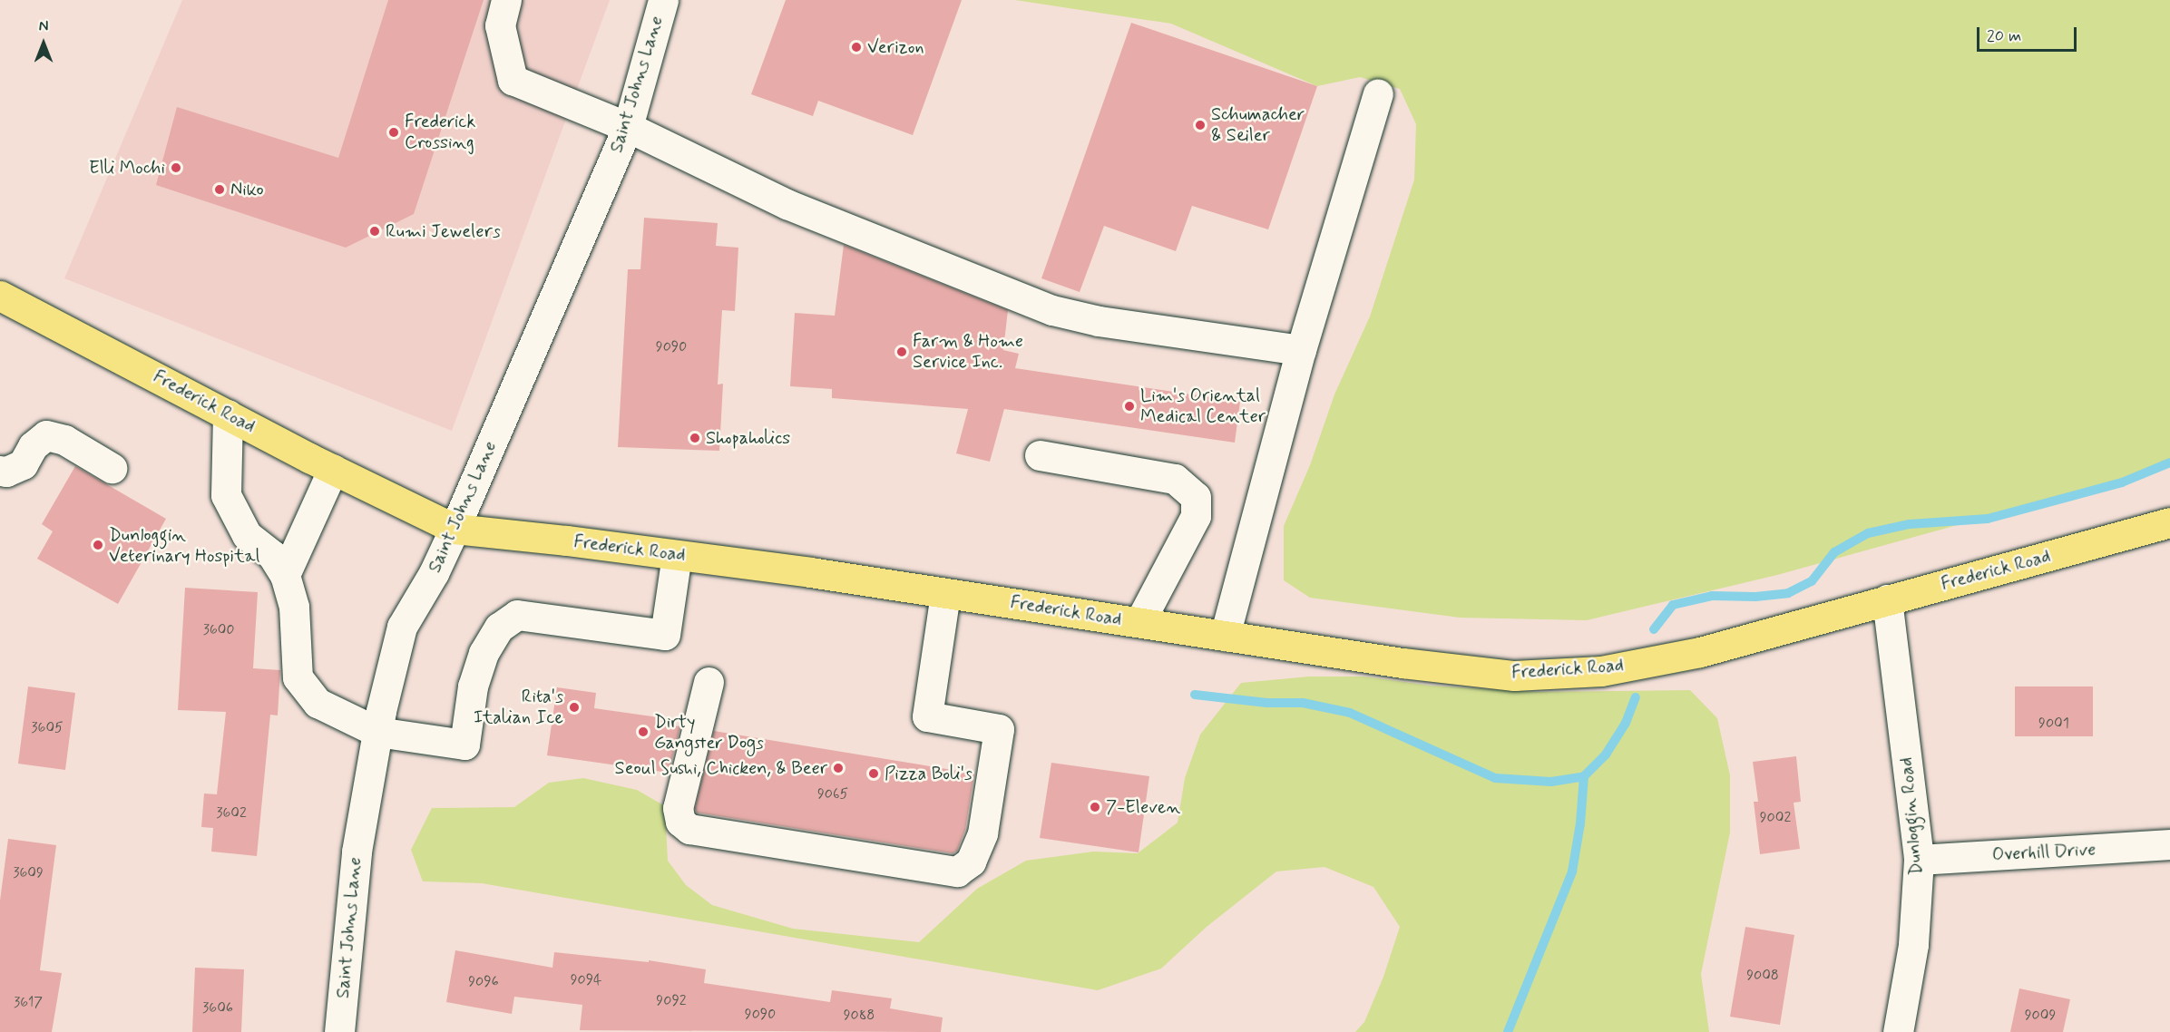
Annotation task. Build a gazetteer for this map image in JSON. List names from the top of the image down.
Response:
{
  "streets": {
    "main road": ["Frederick Road"],
    "street": ["Saint Johns Lane", "Dunloggin Road", "Overhill Drive"]
  },
  "crossings": [
    ["Saint Johns Lane", "Frederick Road"],
    ["Frederick Road", "Dunloggin Road"],
    ["Dunloggin Road", "Overhill Drive"]
  ],
  "places": [
    "Verizon",
    "Schumacher & Seiler",
    "Frederick Crossing",
    "Elli Mochi",
    "Niko",
    "Rumi Jewelers",
    "Farm & Home Service Inc.",
    "Lim's Oriental Medical Center",
    "Shopaholics",
    "Dunloggin Veterinary Hospital",
    "Rita's Italian Ice",
    "Dirty Gangster Dogs",
    "Seoul Sushi, Chicken, & Beer",
    "Pizza Boli's",
    "7-Eleven"
  ],
  "house_numbers": [
    "9090",
    "3600",
    "9001",
    "3605",
    "9065",
    "3602",
    "9002",
    "3609",
    "9008",
    "9094",
    "9096",
    "9092",
    "3617",
    "3606",
    "9090",
    "9088",
    "9009"
  ],
  "scale_bar": "20 m",
  "north": "top"
}
